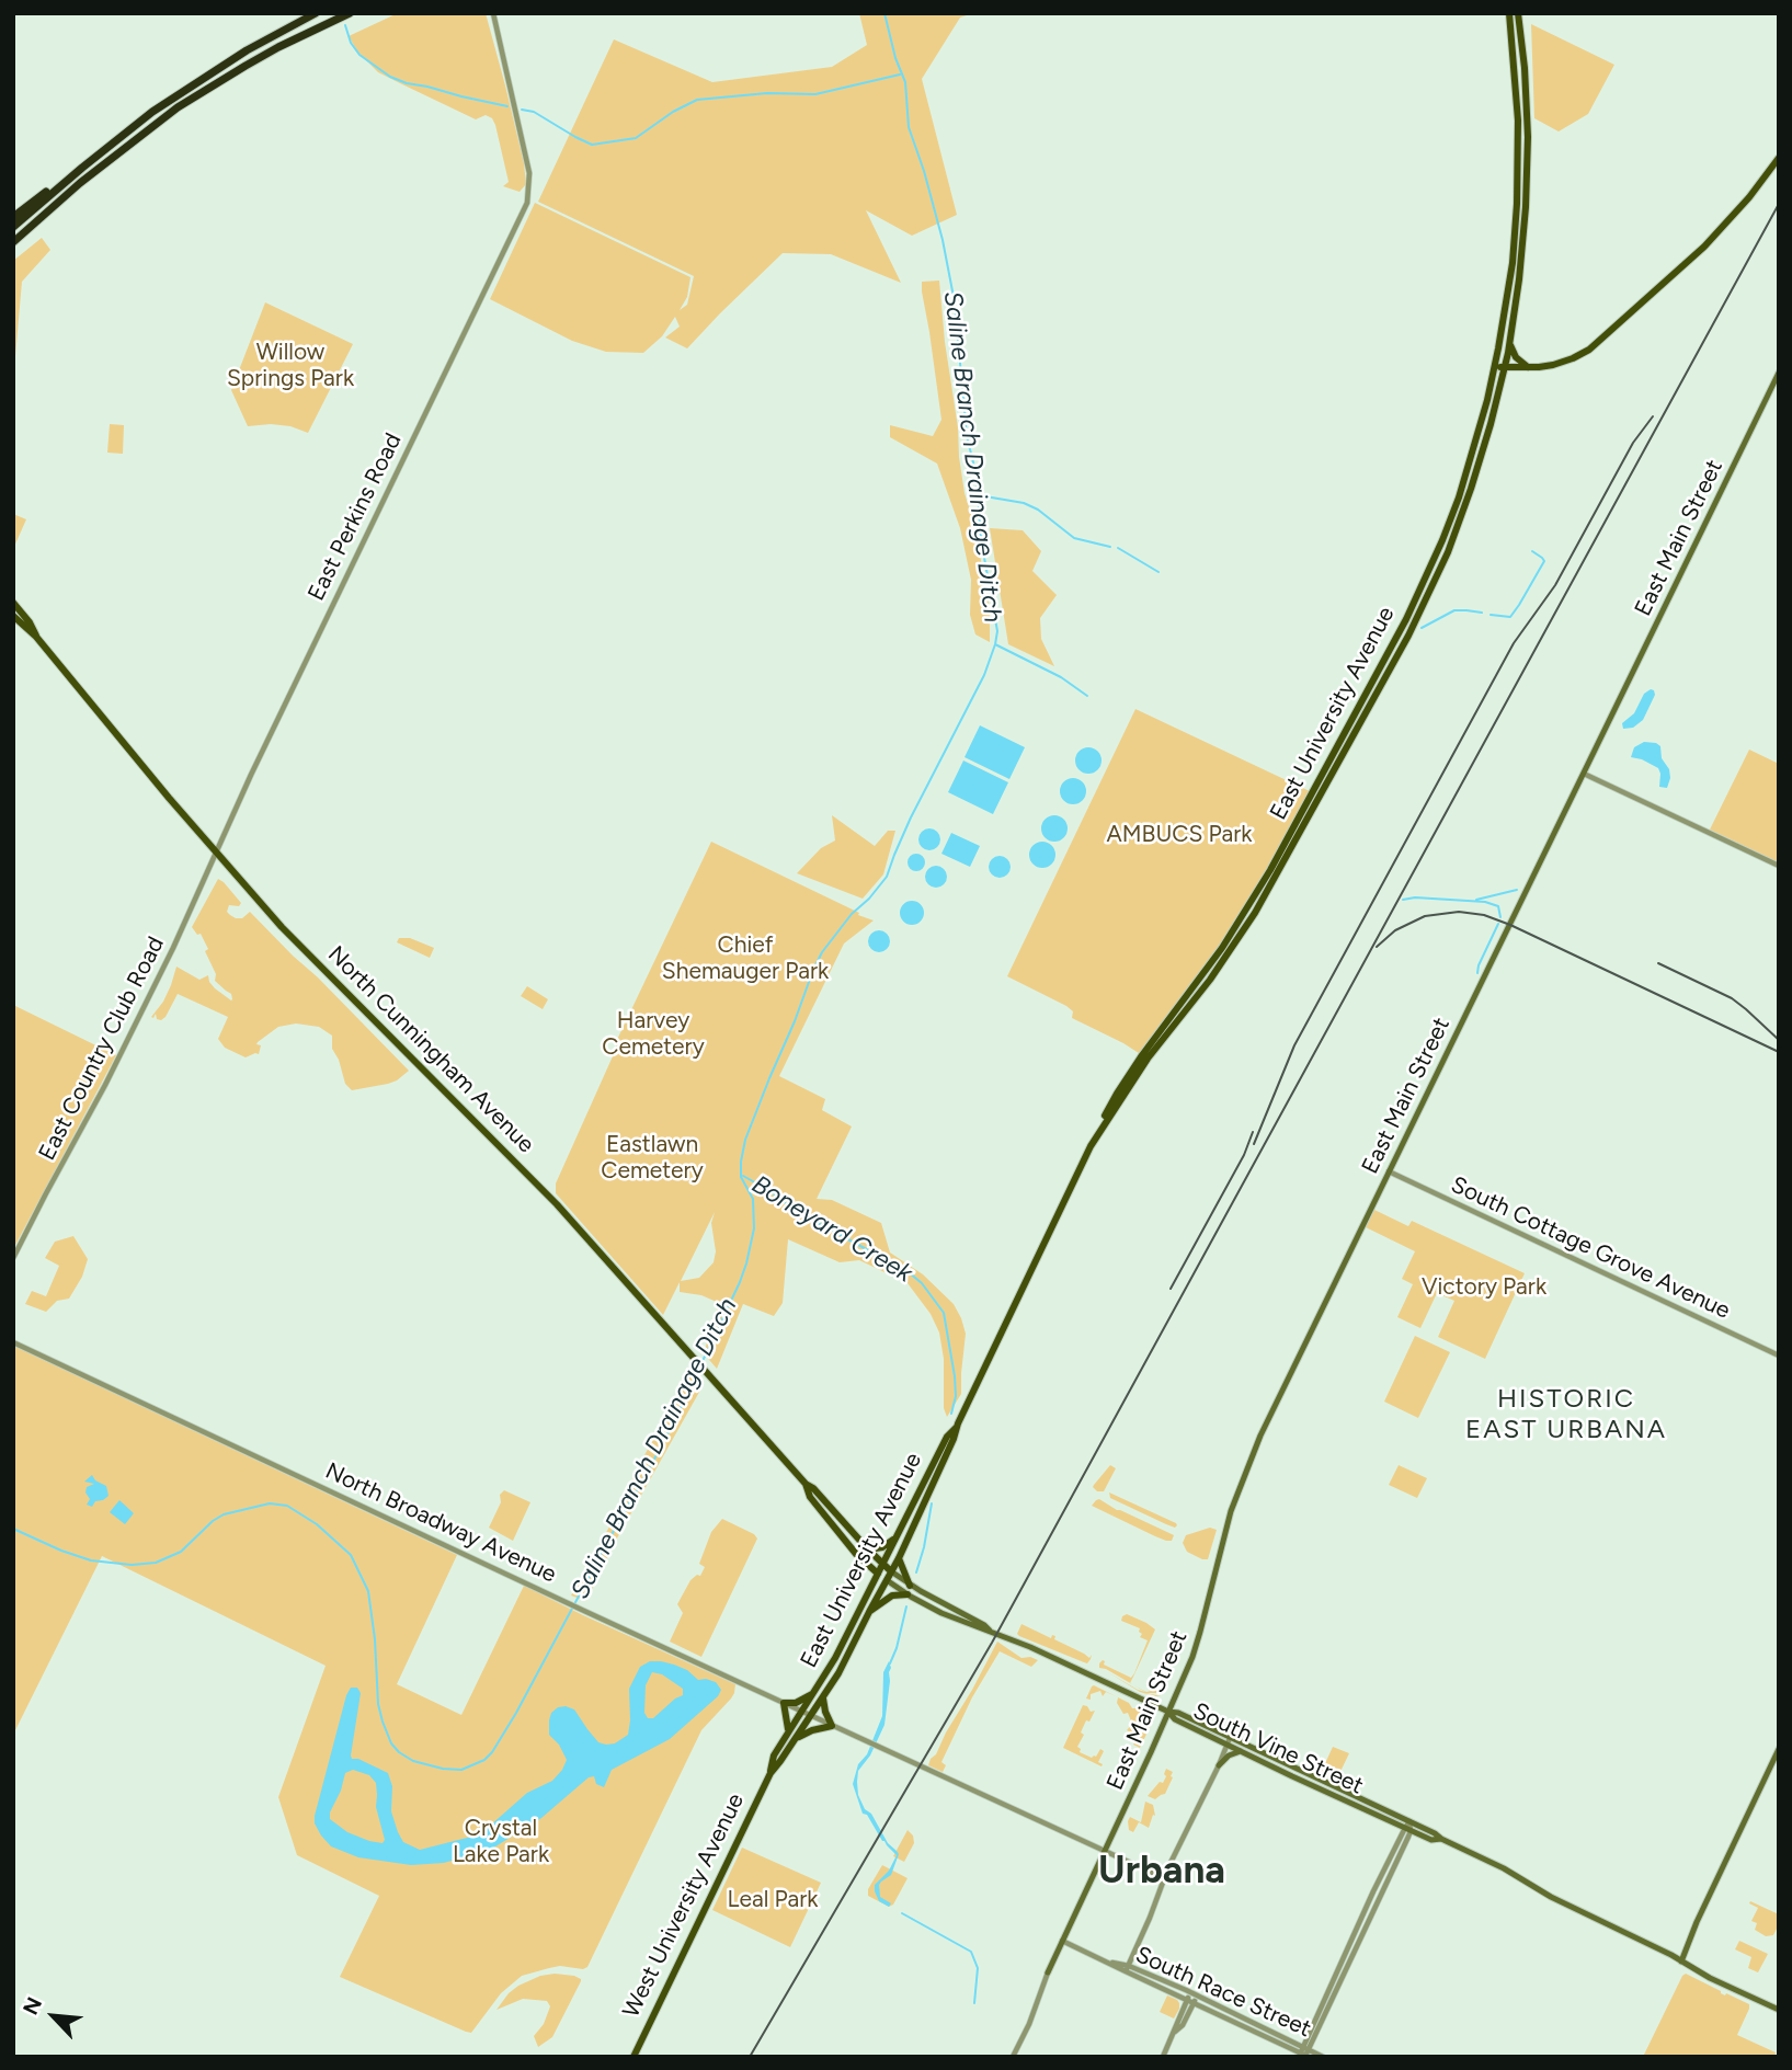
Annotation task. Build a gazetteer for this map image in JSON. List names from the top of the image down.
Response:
{
  "streets": {
    "main road": [
      "East Main Street",
      "East University Avenue",
      "North Cunningham Avenue",
      "South Vine Street",
      "West University Avenue"
    ],
    "street": [
      "East Perkins Road",
      "East Country Club Road",
      "South Cottage Grove Avenue",
      "North Broadway Avenue",
      "South Race Street"
    ]
  },
  "crossings": [
    ["East Perkins Road", "East Country Club Road"],
    ["East Perkins Road", "North Cunningham Avenue"],
    ["East Main Street", "South Cottage Grove Avenue"],
    ["East Main Street", "North Broadway Avenue"],
    ["East Main Street", "South Vine Street"],
    ["East Main Street", "South Race Street"],
    ["East University Avenue", "North Cunningham Avenue"],
    ["East University Avenue", "North Broadway Avenue"],
    ["East University Avenue", "West University Avenue"],
    ["East Country Club Road", "North Cunningham Avenue"],
    ["North Broadway Avenue", "West University Avenue"]
  ],
  "districts": ["HISTORIC EAST URBANA", "Urbana"],
  "water": ["Saline Branch Drainage Ditch", "Boneyard Creek"],
  "parks": [
    "Willow Springs Park",
    "AMBUCS Park",
    "Chief Shemauger Park",
    "Harvey Cemetery",
    "Eastlawn Cemetery",
    "Victory Park",
    "Crystal Lake Park",
    "Leal Park"
  ],
  "north": "top left"
}
